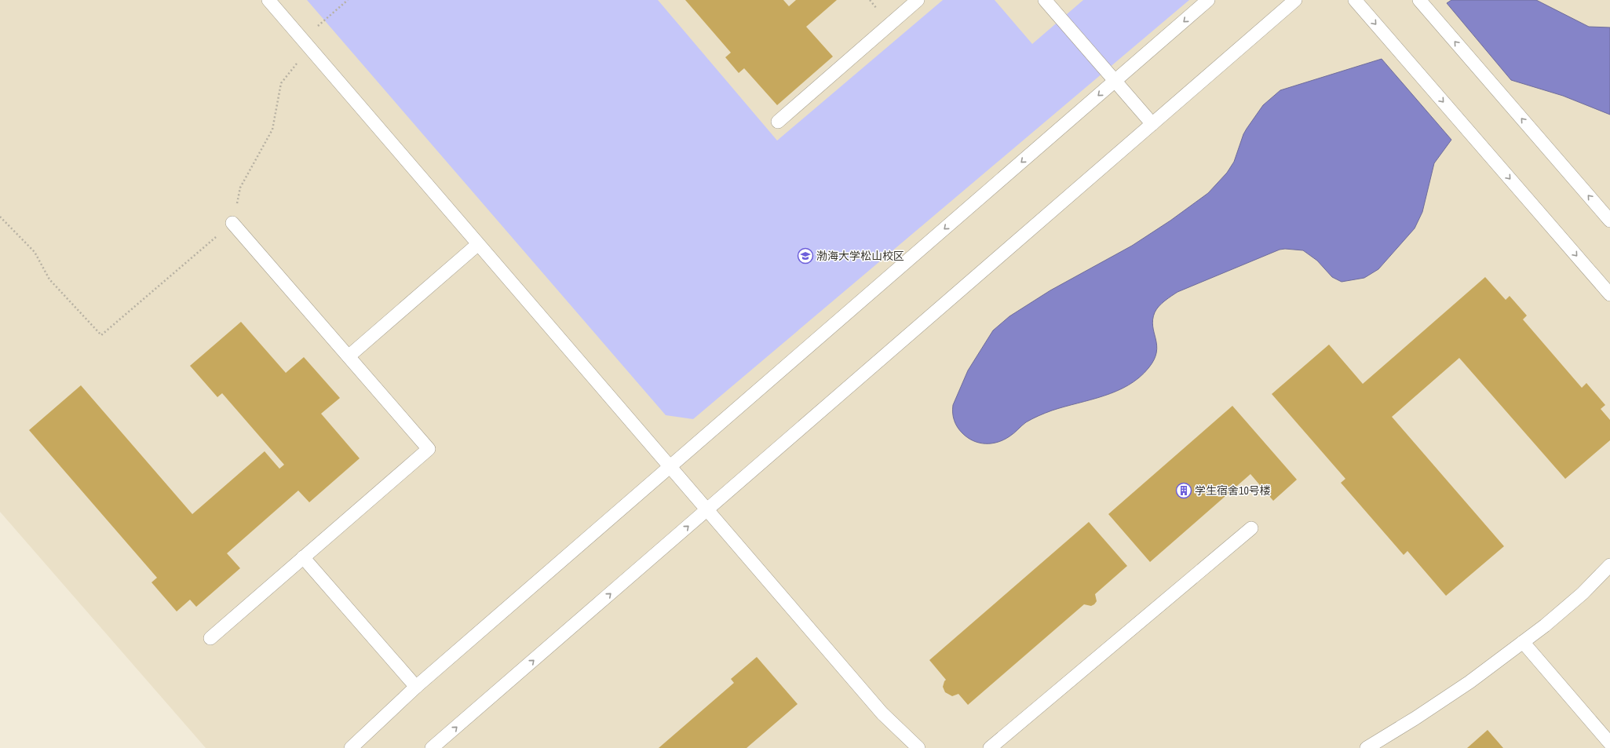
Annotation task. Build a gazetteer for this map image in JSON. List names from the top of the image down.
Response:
{
  "places": {
    "school or university": ["渤海大学松山校区"],
    "building": ["学生宿舍10号楼"]
  }
}
